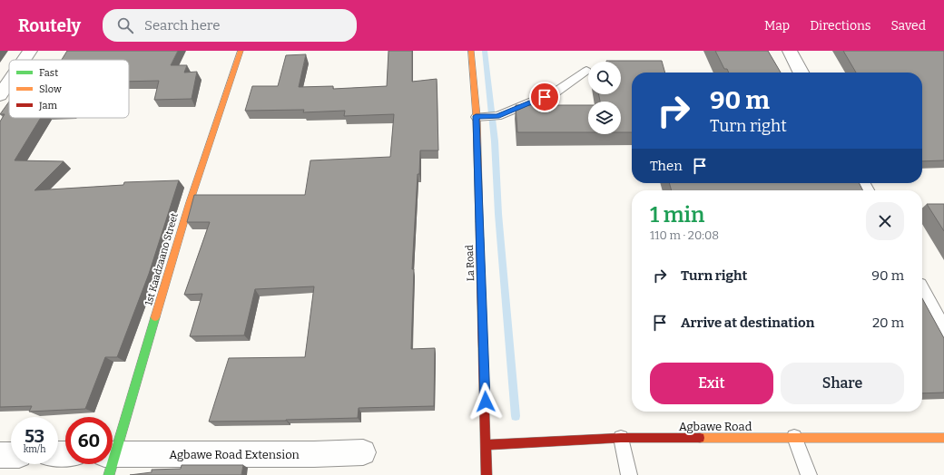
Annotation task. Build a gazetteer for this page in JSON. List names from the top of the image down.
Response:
{
  "streets": {
    "street": [
      "1st Kaadzaano Street",
      "La Road",
      "Agbawe Road",
      "Agbawe Road Extension"
    ]
  },
  "crossings": [
    ["La Road", "Agbawe Road"]
  ],
  "legend": ["Fast", "Slow", "Jam"],
  "page": {
    "header": "Routely",
    "search": "Search here",
    "nav": ["Map", "Directions", "Saved"],
    "turn": ["90 m", "Turn right"],
    "then": "Then",
    "heading": ["1 min", "110 m · 20:08"],
    "list": [
      {
        "name": "Turn right",
        "value": "90 m"
      },
      {
        "name": "Arrive at destination",
        "value": "20 m"
      }
    ],
    "buttons": ["Exit", "Share"],
    "speed": "53 km/h",
    "limit": "60"
  }
}
